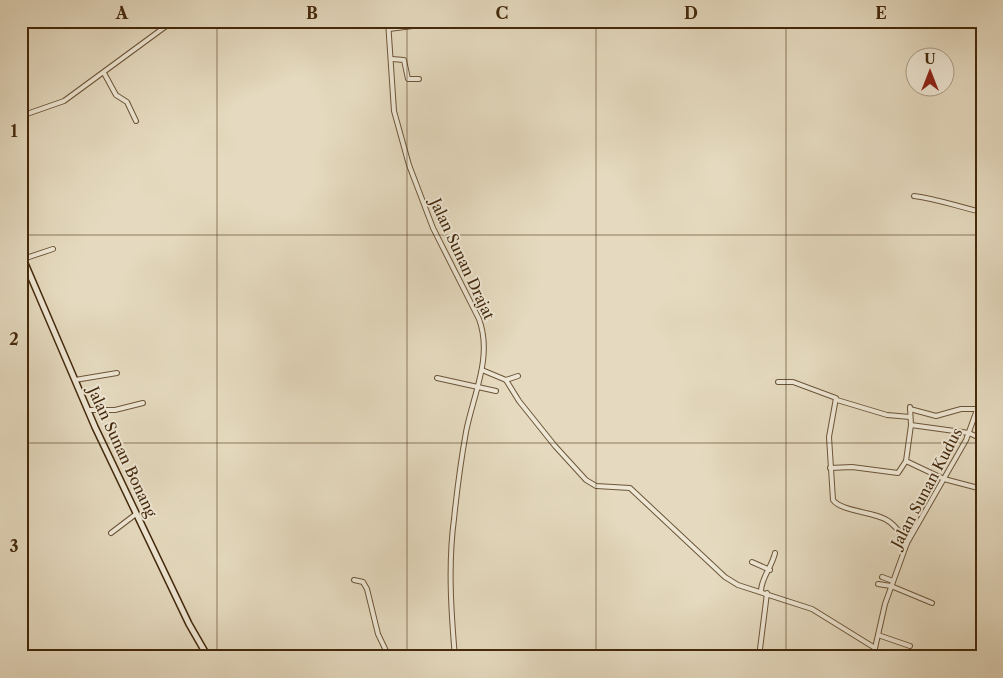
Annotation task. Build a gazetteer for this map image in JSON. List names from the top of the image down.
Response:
{
  "streets": {
    "street": ["Jalan Sunan Drajat", "Jalan Sunan Bonang", "Jalan Sunan Kudus"]
  },
  "north": "top",
  "grid": {
    "columns": [
      "A",
      "B",
      "C",
      "D",
      "E"
    ],
    "rows": ["1", "2", "3"]
  }
}
